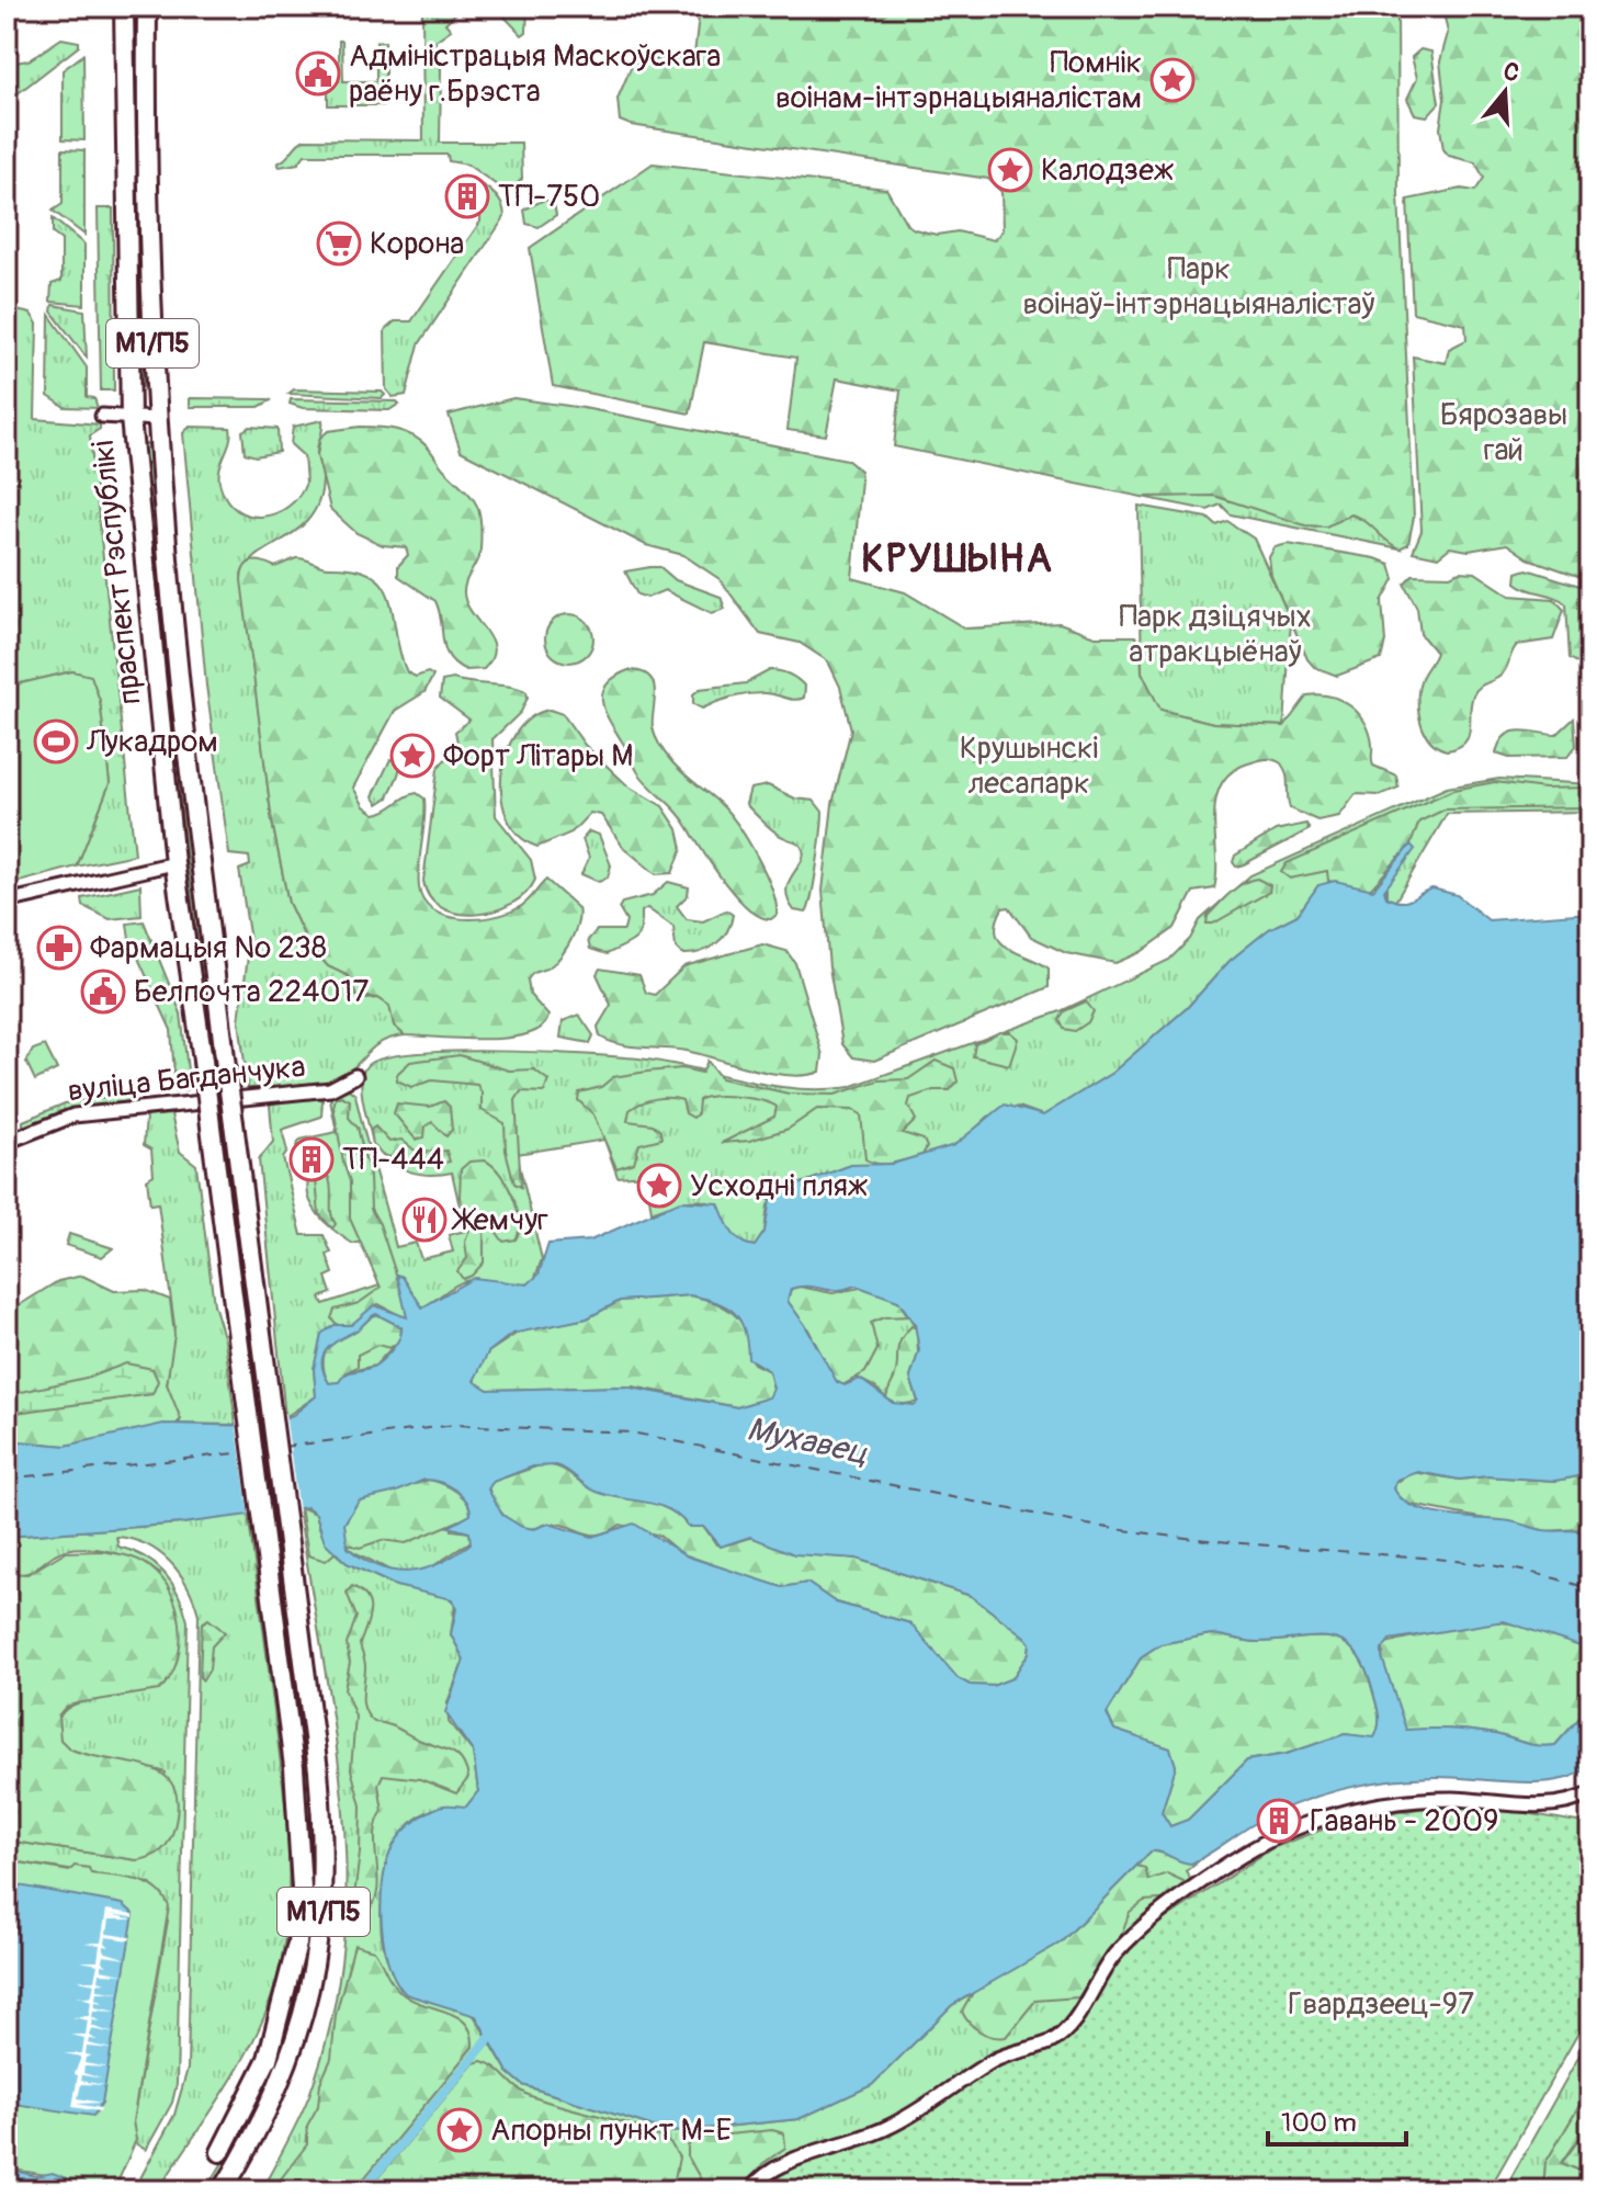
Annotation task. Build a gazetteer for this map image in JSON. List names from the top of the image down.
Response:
{
  "streets": {
    "highway": ["М1/П5", "праспект Рэспублікі"],
    "street": ["вуліца Багданчука"]
  },
  "districts": ["КРУШЫНА"],
  "water": ["Мухавец"],
  "parks": [
    "Парк воінаў-інтэрнацыяналістаў",
    "Бярозавы гай",
    "Парк дзіцячых атракцыёнаў",
    "Крушынскі лесапарк",
    "Гвардзеец-97"
  ],
  "places": {
    "public building": ["Адміністрацыя Маскоўскага раёну г.Брэста", "Белпочта 224017"],
    "place": [
      "Помнік воінам-інтэрнацыяналістам",
      "Калодзеж",
      "Форт Літары М",
      "Усходні пляж",
      "Апорны пункт М-Е"
    ],
    "building": ["ТП-750", "ТП-444", "Гавань - 2009"],
    "supermarket": ["Корона"],
    "sports": ["Лукадром"],
    "pharmacy": ["Фармацыя № 238"],
    "restaurant": ["Жемчуг"]
  },
  "scale_bar": "100 m",
  "north": "top"
}
